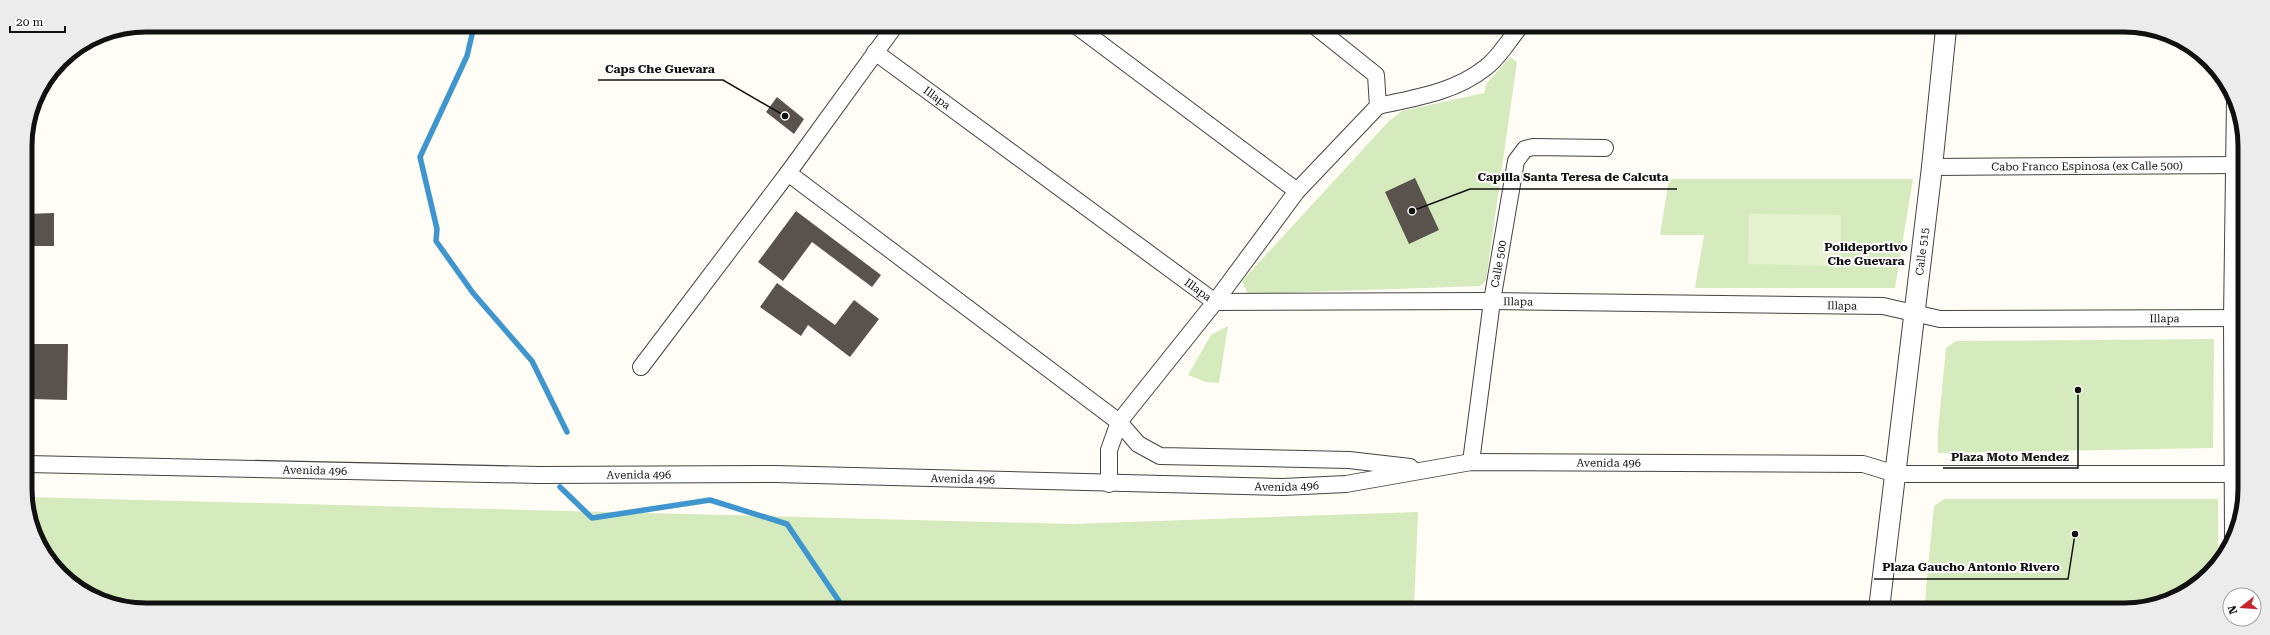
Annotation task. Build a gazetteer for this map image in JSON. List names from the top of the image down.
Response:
{
  "streets": {
    "street": [
      "Illapa",
      "Cabo Franco Espinosa (ex Calle 500)",
      "Calle 515",
      "Calle 500",
      "Avenida 496"
    ]
  },
  "crossings": [
    ["Illapa", "Calle 515"],
    ["Illapa", "Calle 500"],
    ["Cabo Franco Espinosa (ex Calle 500)", "Calle 515"],
    ["Calle 515", "Avenida 496"],
    ["Calle 500", "Avenida 496"]
  ],
  "districts": ["Polideportivo Che Guevara"],
  "places": [
    "Caps Che Guevara",
    "Capilla Santa Teresa de Calcuta",
    "Plaza Moto Mendez",
    "Plaza Gaucho Antonio Rivero"
  ],
  "scale_bar": "20 m",
  "north": "left"
}
